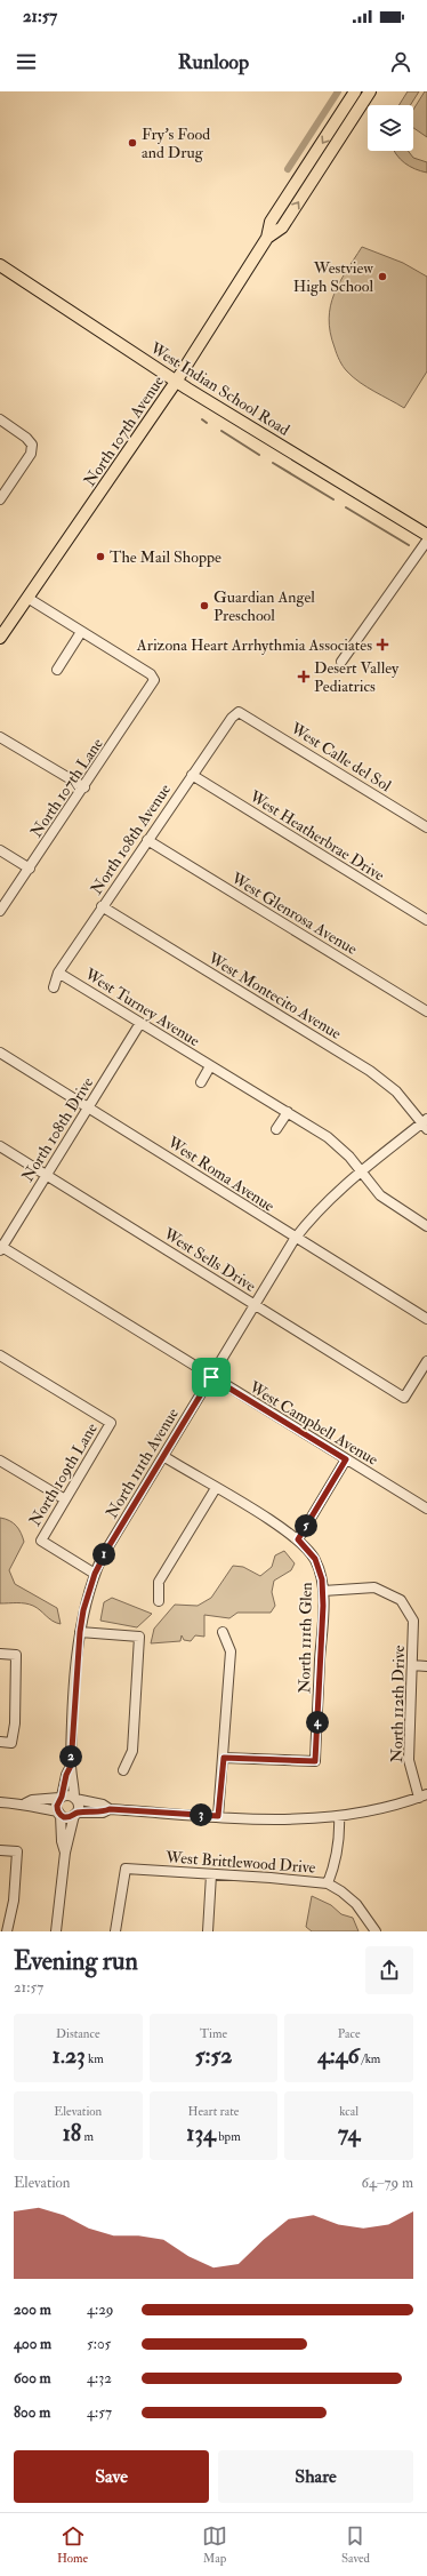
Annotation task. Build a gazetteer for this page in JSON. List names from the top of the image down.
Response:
{
  "streets": {
    "main road": ["West Indian School Road", "North 107th Avenue"],
    "street": [
      "West Calle del Sol",
      "North 107th Lane",
      "West Heatherbrae Drive",
      "North 108th Avenue",
      "West Glenrosa Avenue",
      "West Montecito Avenue",
      "West Turney Avenue",
      "North 108th Drive",
      "West Roma Avenue",
      "West Sells Drive",
      "West Campbell Avenue",
      "North 111th Avenue",
      "North 109th Lane",
      "North 111th Glen",
      "North 112th Drive",
      "West Brittlewood Drive"
    ]
  },
  "crossings": [
    ["West Indian School Road", "North 107th Avenue"],
    ["West Calle del Sol", "North 108th Avenue"],
    ["West Heatherbrae Drive", "North 108th Avenue"],
    ["North 108th Avenue", "West Glenrosa Avenue"],
    ["North 108th Avenue", "West Montecito Avenue"],
    ["North 108th Avenue", "West Turney Avenue"],
    ["West Montecito Avenue", "North 111th Avenue"],
    ["West Turney Avenue", "North 108th Drive"],
    ["West Turney Avenue", "North 111th Avenue"],
    ["North 108th Drive", "West Roma Avenue"],
    ["North 108th Drive", "West Sells Drive"],
    ["North 108th Drive", "West Campbell Avenue"],
    ["West Roma Avenue", "North 111th Avenue"],
    ["West Sells Drive", "North 111th Avenue"],
    ["West Campbell Avenue", "North 111th Avenue"],
    ["North 111th Avenue", "North 109th Lane"],
    ["North 111th Glen", "North 112th Drive"]
  ],
  "places": {
    "other": [
      "Fry's Food and Drug",
      "Westview High School",
      "The Mail Shoppe",
      "Guardian Angel Preschool"
    ],
    "health": ["Arizona Heart Arrhythmia Associates", "Desert Valley Pediatrics"]
  },
  "page": {
    "status": "21:57",
    "header": "Runloop",
    "pins": [
      "5",
      "1",
      "4",
      "2",
      "3"
    ],
    "heading": ["Evening run", "21:57"],
    "stats": [
      ["Distance", "1.23 km"],
      ["Time", "5:52"],
      ["Pace", "4:46 /km"],
      ["Elevation", "18 m"],
      ["Heart rate", "134 bpm"],
      ["kcal", "74"]
    ],
    "chart": ["Elevation", "64–79 m"],
    "list": [
      {
        "name": "200 m",
        "note": "4:29"
      },
      {
        "name": "400 m",
        "note": "5:05"
      },
      {
        "name": "600 m",
        "note": "4:32"
      },
      {
        "name": "800 m",
        "note": "4:57"
      }
    ],
    "buttons": ["Save", "Share"],
    "tabs": ["Home", "Map", "Saved"]
  }
}
